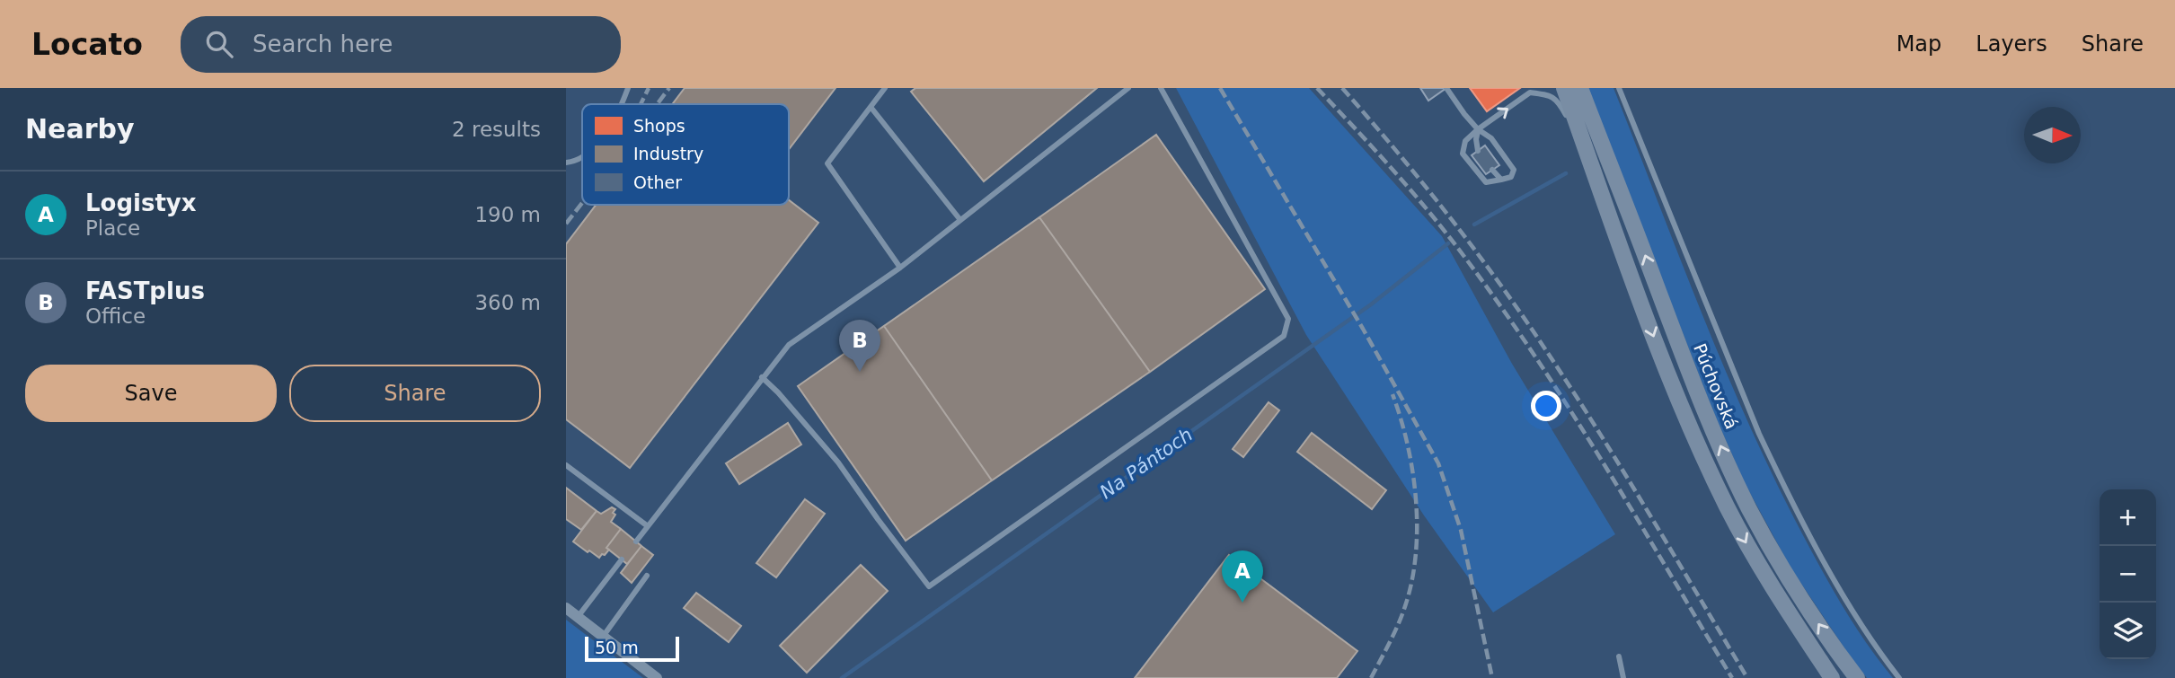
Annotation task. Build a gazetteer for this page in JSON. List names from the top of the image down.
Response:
{
  "streets": {
    "main road": ["Púchovská"]
  },
  "water": ["Na Pántoch"],
  "legend": ["Shops", "Industry", "Other"],
  "scale_bar": "50 m",
  "north": "right",
  "page": {
    "header": "Locato",
    "search": "Search here",
    "nav": ["Map", "Layers", "Share"],
    "heading": ["Nearby", "2 results"],
    "list": [
      {
        "mark": "A",
        "name": "Logistyx",
        "note": "Place",
        "value": "190 m"
      },
      {
        "mark": "B",
        "name": "FASTplus",
        "note": "Office",
        "value": "360 m"
      }
    ],
    "pins": ["B", "A"],
    "buttons": ["Save", "Share"],
    "map_buttons": ["+", "−"],
    "scale": "50 m"
  }
}
